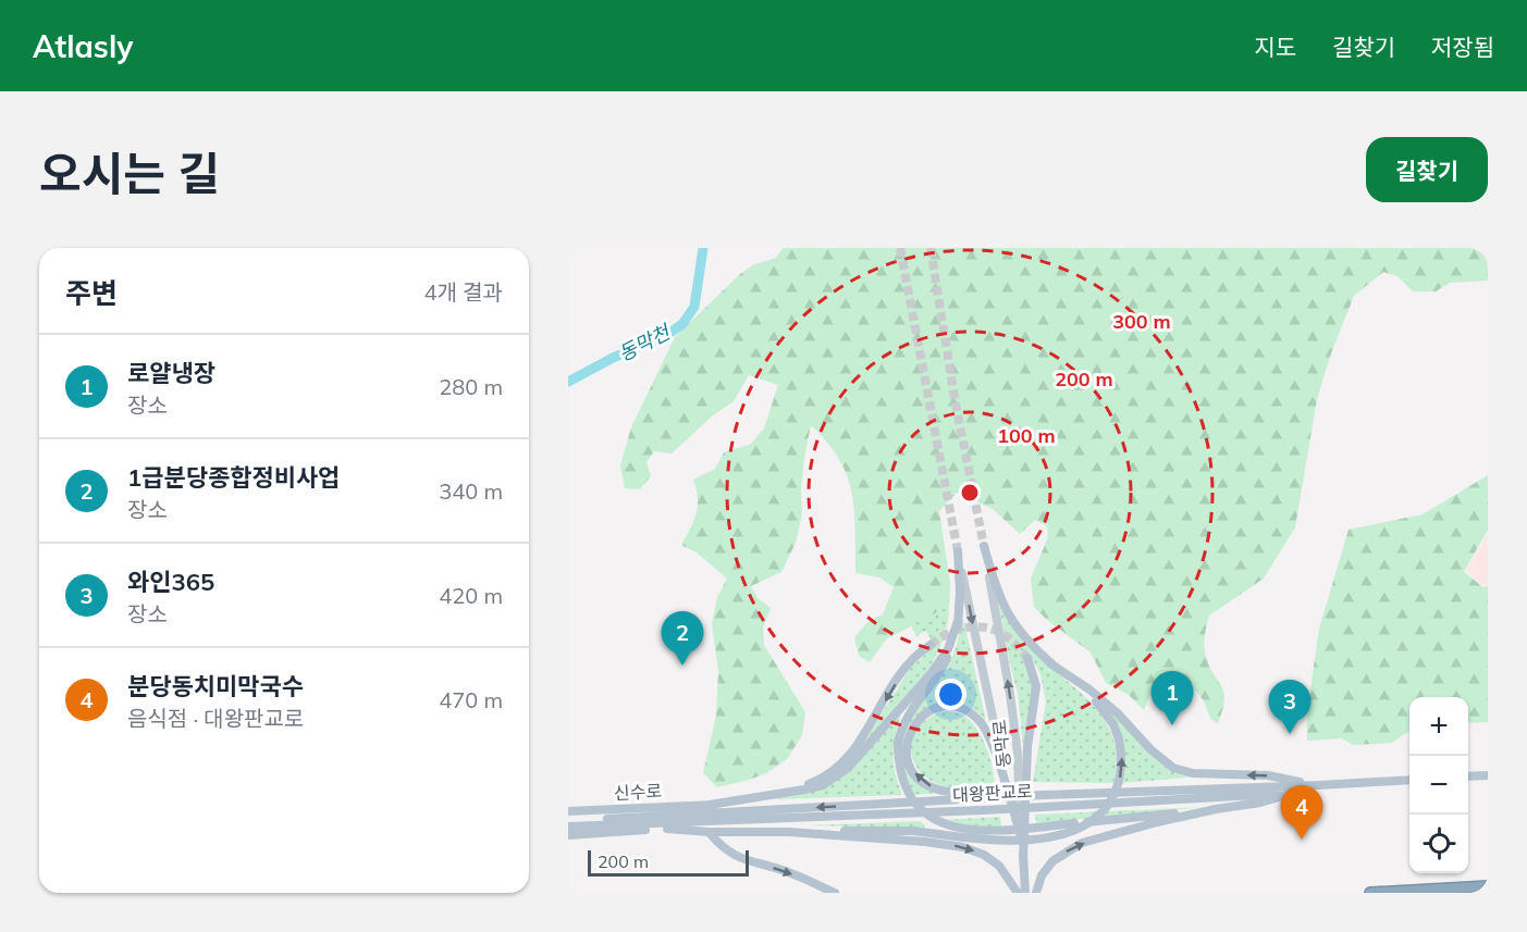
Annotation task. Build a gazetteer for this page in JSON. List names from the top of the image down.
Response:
{
  "streets": {
    "main road": ["동막로", "신수로", "대왕판교로"]
  },
  "water": ["동막천"],
  "scale_bar": "200 m",
  "page": {
    "header": "Atlasly",
    "nav": ["지도", "길찾기", "저장됨"],
    "title": "오시는 길",
    "buttons": "길찾기",
    "heading": ["주변", "4개 결과"],
    "list": [
      {
        "mark": "1",
        "name": "로얄냉장",
        "note": "장소",
        "value": "280 m"
      },
      {
        "mark": "2",
        "name": "1급분당종합정비사업",
        "note": "장소",
        "value": "340 m"
      },
      {
        "mark": "3",
        "name": "와인365",
        "note": "장소",
        "value": "420 m"
      },
      {
        "mark": "4",
        "name": "분당동치미막국수",
        "note": "음식점 · 대왕판교로",
        "value": "470 m"
      }
    ],
    "pins": [
      "2",
      "1",
      "3",
      "4"
    ],
    "map_buttons": ["+", "−"],
    "scale": "200 m"
  },
  "rings": ["300 m", "200 m", "100 m"]
}
